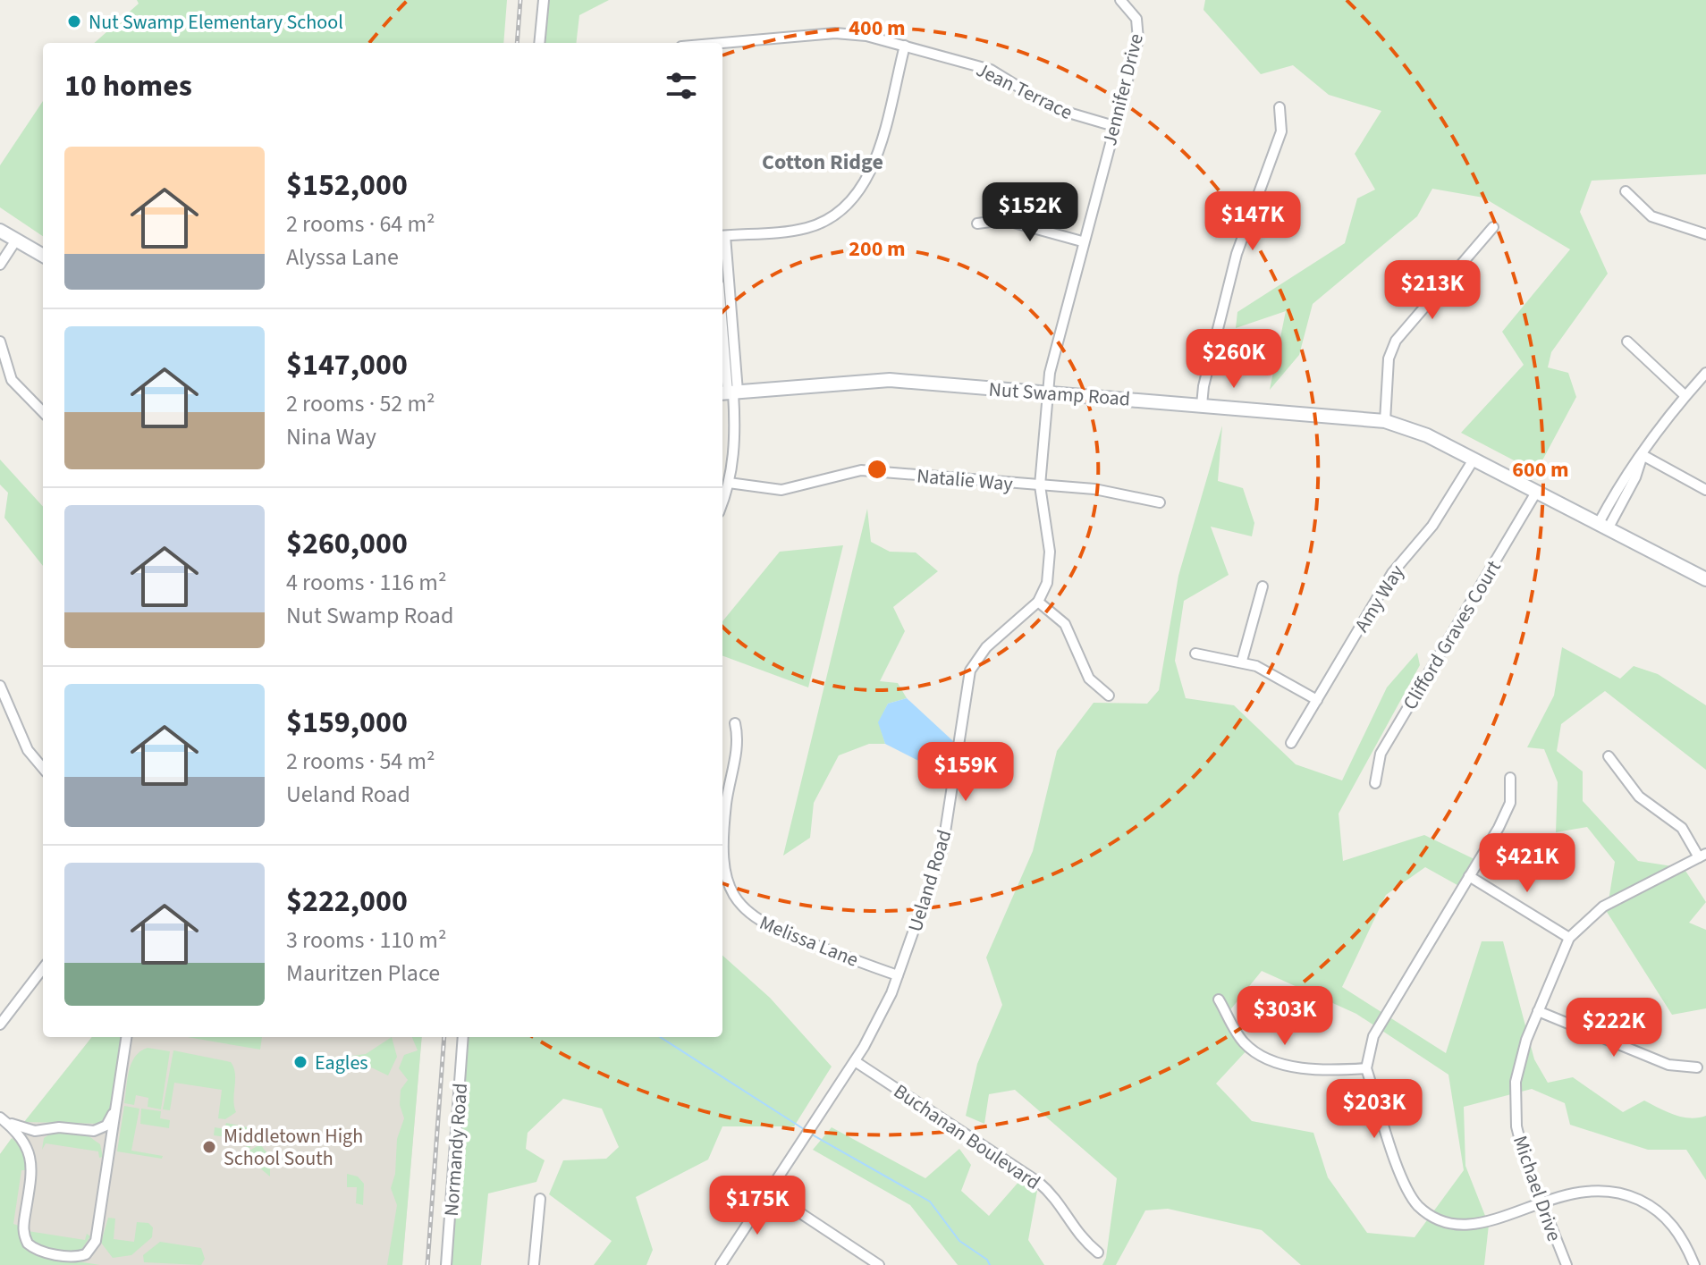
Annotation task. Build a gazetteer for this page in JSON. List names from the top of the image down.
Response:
{
  "streets": {
    "main road": ["Nut Swamp Road"],
    "street": [
      "Jennifer Drive",
      "Jean Terrace",
      "Natalie Way",
      "Amy Way",
      "Clifford Graves Court",
      "Ueland Road",
      "Melissa Lane",
      "Buchanan Boulevard",
      "Normandy Road",
      "Michael Drive"
    ]
  },
  "crossings": [
    ["Jennifer Drive", "Jean Terrace"],
    ["Jennifer Drive", "Nut Swamp Road"],
    ["Nut Swamp Road", "Amy Way"],
    ["Nut Swamp Road", "Clifford Graves Court"],
    ["Ueland Road", "Melissa Lane"],
    ["Ueland Road", "Buchanan Boulevard"]
  ],
  "districts": ["Cotton Ridge"],
  "places": ["Nut Swamp Elementary School", "Eagles", "Middletown High School South"],
  "page": {
    "heading": "10 homes",
    "list": [
      {
        "name": "$152,000",
        "note": "2 rooms · 64 m² · Alyssa Lane"
      },
      {
        "name": "$147,000",
        "note": "2 rooms · 52 m² · Nina Way"
      },
      {
        "name": "$260,000",
        "note": "4 rooms · 116 m² · Nut Swamp Road"
      },
      {
        "name": "$159,000",
        "note": "2 rooms · 54 m² · Ueland Road"
      },
      {
        "name": "$222,000",
        "note": "3 rooms · 110 m² · Mauritzen Place"
      }
    ],
    "price": [
      "$152K",
      "$147K",
      "$213K",
      "$260K",
      "$159K",
      "$421K",
      "$303K",
      "$222K",
      "$203K",
      "$175K"
    ]
  },
  "rings": ["400 m", "200 m", "600 m"]
}
